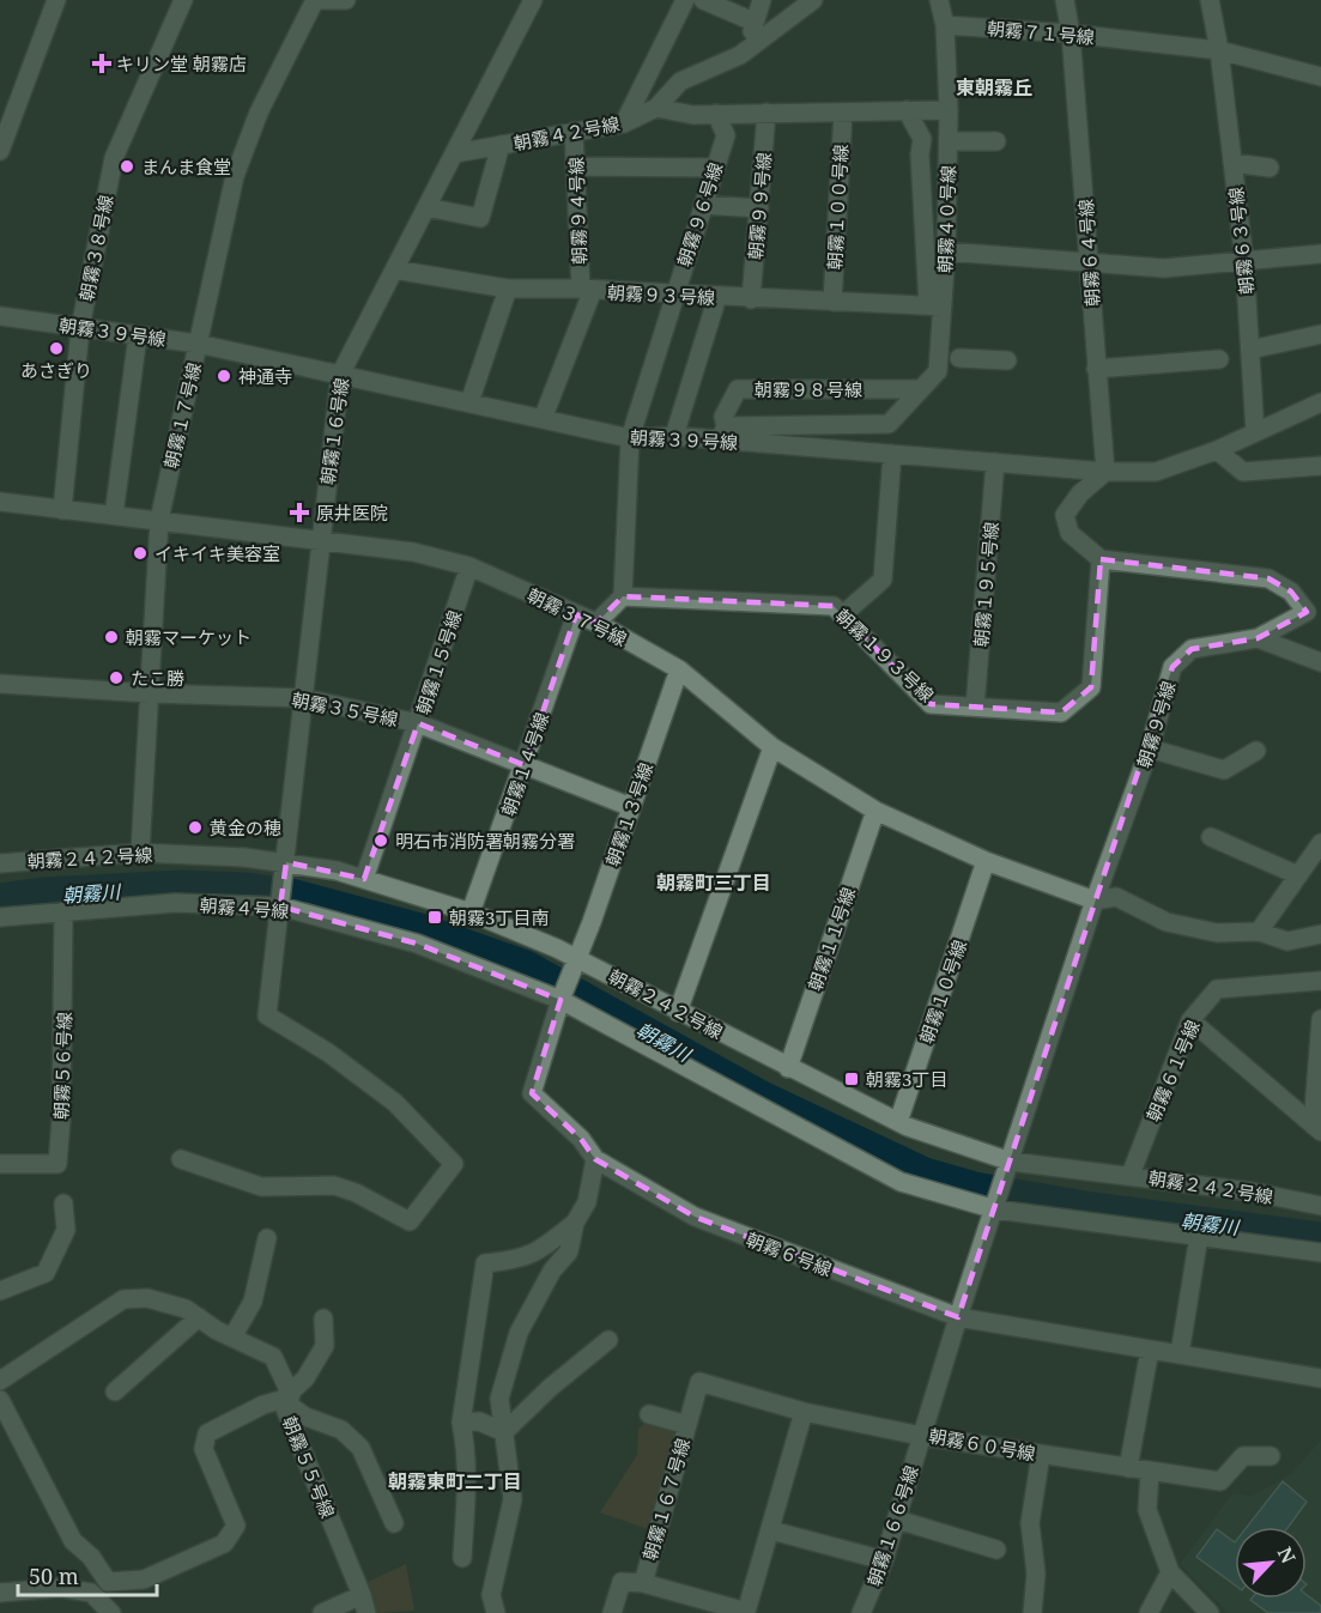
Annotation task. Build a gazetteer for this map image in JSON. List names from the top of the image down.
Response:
{
  "streets": {
    "street": [
      "朝霧７１号線",
      "朝霧４２号線",
      "朝霧９９号線",
      "朝霧１００号線",
      "朝霧９４号線",
      "朝霧９６号線",
      "朝霧４０号線",
      "朝霧６３号線",
      "朝霧３８号線",
      "朝霧６４号線",
      "朝霧９３号線",
      "朝霧３９号線",
      "朝霧９８号線",
      "朝霧１７号線",
      "朝霧１６号線",
      "朝霧１９５号線",
      "朝霧３７号線",
      "朝霧１９３号線",
      "朝霧１５号線",
      "朝霧３５号線",
      "朝霧９号線",
      "朝霧１４号線",
      "朝霧１３号線",
      "朝霧２４２号線",
      "朝霧４号線",
      "朝霧１１号線",
      "朝霧１０号線",
      "朝霧５６号線",
      "朝霧６１号線",
      "朝霧６号線",
      "朝霧６０号線",
      "朝霧５５号線",
      "朝霧１６７号線",
      "朝霧１６６号線"
    ]
  },
  "crossings": [
    ["朝霧７１号線", "朝霧６３号線"],
    ["朝霧７１号線", "朝霧６４号線"],
    ["朝霧４２号線", "朝霧９４号線"],
    ["朝霧４２号線", "朝霧１６号線"],
    ["朝霧９９号線", "朝霧９３号線"],
    ["朝霧１００号線", "朝霧９３号線"],
    ["朝霧９４号線", "朝霧９３号線"],
    ["朝霧９４号線", "朝霧３９号線"],
    ["朝霧９６号線", "朝霧９３号線"],
    ["朝霧９６号線", "朝霧３９号線"],
    ["朝霧９６号線", "朝霧１９３号線"],
    ["朝霧４０号線", "朝霧９３号線"],
    ["朝霧４０号線", "朝霧３９号線"],
    ["朝霧４０号線", "朝霧９８号線"],
    ["朝霧６３号線", "朝霧３９号線"],
    ["朝霧３８号線", "朝霧３９号線"],
    ["朝霧３８号線", "朝霧３７号線"],
    ["朝霧６４号線", "朝霧３９号線"],
    ["朝霧９３号線", "朝霧１６号線"],
    ["朝霧３９号線", "朝霧９８号線"],
    ["朝霧３９号線", "朝霧１７号線"],
    ["朝霧３９号線", "朝霧１６号線"],
    ["朝霧３９号線", "朝霧１９５号線"],
    ["朝霧１７号線", "朝霧３７号線"],
    ["朝霧１７号線", "朝霧３５号線"],
    ["朝霧１７号線", "朝霧２４２号線"],
    ["朝霧１６号線", "朝霧３７号線"],
    ["朝霧１６号線", "朝霧３５号線"],
    ["朝霧１６号線", "朝霧２４２号線"],
    ["朝霧１６号線", "朝霧４号線"],
    ["朝霧１９５号線", "朝霧１９３号線"],
    ["朝霧３７号線", "朝霧１５号線"],
    ["朝霧３７号線", "朝霧９号線"],
    ["朝霧３７号線", "朝霧１４号線"],
    ["朝霧３７号線", "朝霧１３号線"],
    ["朝霧３７号線", "朝霧１１号線"],
    ["朝霧３７号線", "朝霧１０号線"],
    ["朝霧１９３号線", "朝霧９号線"],
    ["朝霧１５号線", "朝霧３５号線"],
    ["朝霧１５号線", "朝霧２４２号線"],
    ["朝霧３５号線", "朝霧１４号線"],
    ["朝霧３５号線", "朝霧１３号線"],
    ["朝霧９号線", "朝霧２４２号線"],
    ["朝霧９号線", "朝霧６０号線"],
    ["朝霧１４号線", "朝霧２４２号線"],
    ["朝霧１３号線", "朝霧２４２号線"],
    ["朝霧１３号線", "朝霧４号線"],
    ["朝霧１３号線", "朝霧６号線"],
    ["朝霧２４２号線", "朝霧１１号線"],
    ["朝霧２４２号線", "朝霧１０号線"],
    ["朝霧２４２号線", "朝霧６１号線"],
    ["朝霧２４２号線", "朝霧６０号線"],
    ["朝霧４号線", "朝霧５６号線"],
    ["朝霧４号線", "朝霧６号線"],
    ["朝霧４号線", "朝霧６０号線"],
    ["朝霧６号線", "朝霧６０号線"],
    ["朝霧６０号線", "朝霧１６７号線"],
    ["朝霧６０号線", "朝霧１６６号線"],
    ["朝霧１６７号線", "朝霧１６６号線"]
  ],
  "districts": ["東朝霧丘", "朝霧町三丁目", "朝霧東町二丁目"],
  "water": ["朝霧川"],
  "places": {
    "health": ["キリン堂 朝霧店", "原井医院"],
    "other": [
      "まんま食堂",
      "あさぎり",
      "神通寺",
      "イキイキ美容室",
      "朝霧マーケット",
      "たこ勝",
      "黄金の穂",
      "明石市消防署朝霧分署"
    ],
    "transit": ["朝霧3丁目南", "朝霧3丁目"]
  },
  "scale_bar": "50 m",
  "north": "top right"
}
